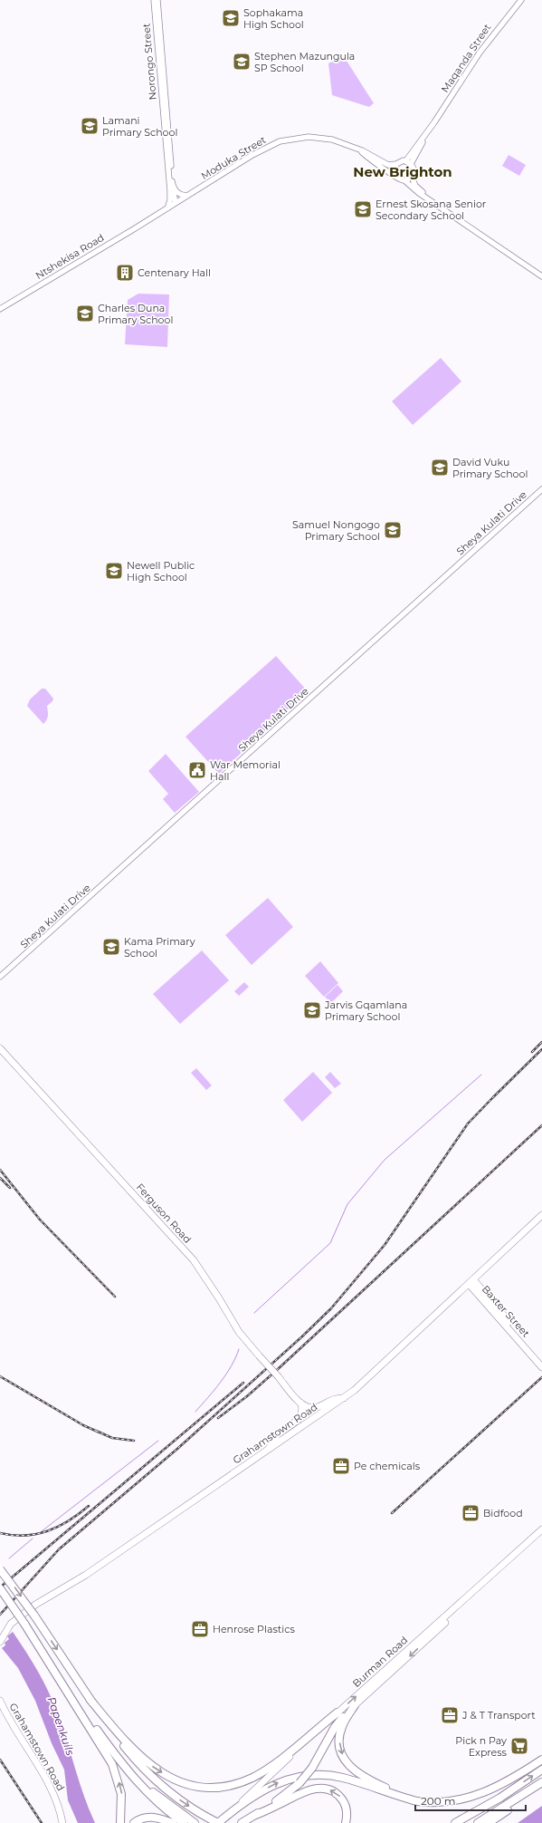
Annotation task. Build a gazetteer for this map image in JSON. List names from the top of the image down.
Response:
{
  "streets": {
    "highway": ["Burman Road"],
    "main road": ["Ferguson Road", "Baxter Street", "Grahamstown Road"],
    "street": [
      "Maqanda Street",
      "Norongo Street",
      "Moduka Street",
      "Ntshekisa Road",
      "Sheya Kulati Drive"
    ]
  },
  "crossings": [
    ["Maqanda Street", "Moduka Street"],
    ["Norongo Street", "Moduka Street"],
    ["Moduka Street", "Ntshekisa Road"],
    ["Baxter Street", "Grahamstown Road"]
  ],
  "districts": ["New Brighton"],
  "water": ["Papenkuils"],
  "places": {
    "school or university": [
      "Sophakama High School",
      "Stephen Mazungula SP School",
      "Lamani Primary School",
      "Ernest Skosana Senior Secondary School",
      "Charles Duna Primary School",
      "David Vuku Primary School",
      "Samuel Nongogo Primary School",
      "Newell Public High School",
      "Kama Primary School",
      "Jarvis Gqamlana Primary School"
    ],
    "building": ["Centenary Hall"],
    "public building": ["War Memorial Hall"],
    "office": [
      "Pe chemicals",
      "Bidfood",
      "Henrose Plastics",
      "J & T Transport"
    ],
    "supermarket": ["Pick n Pay Express"]
  },
  "scale_bar": "200 m"
}
